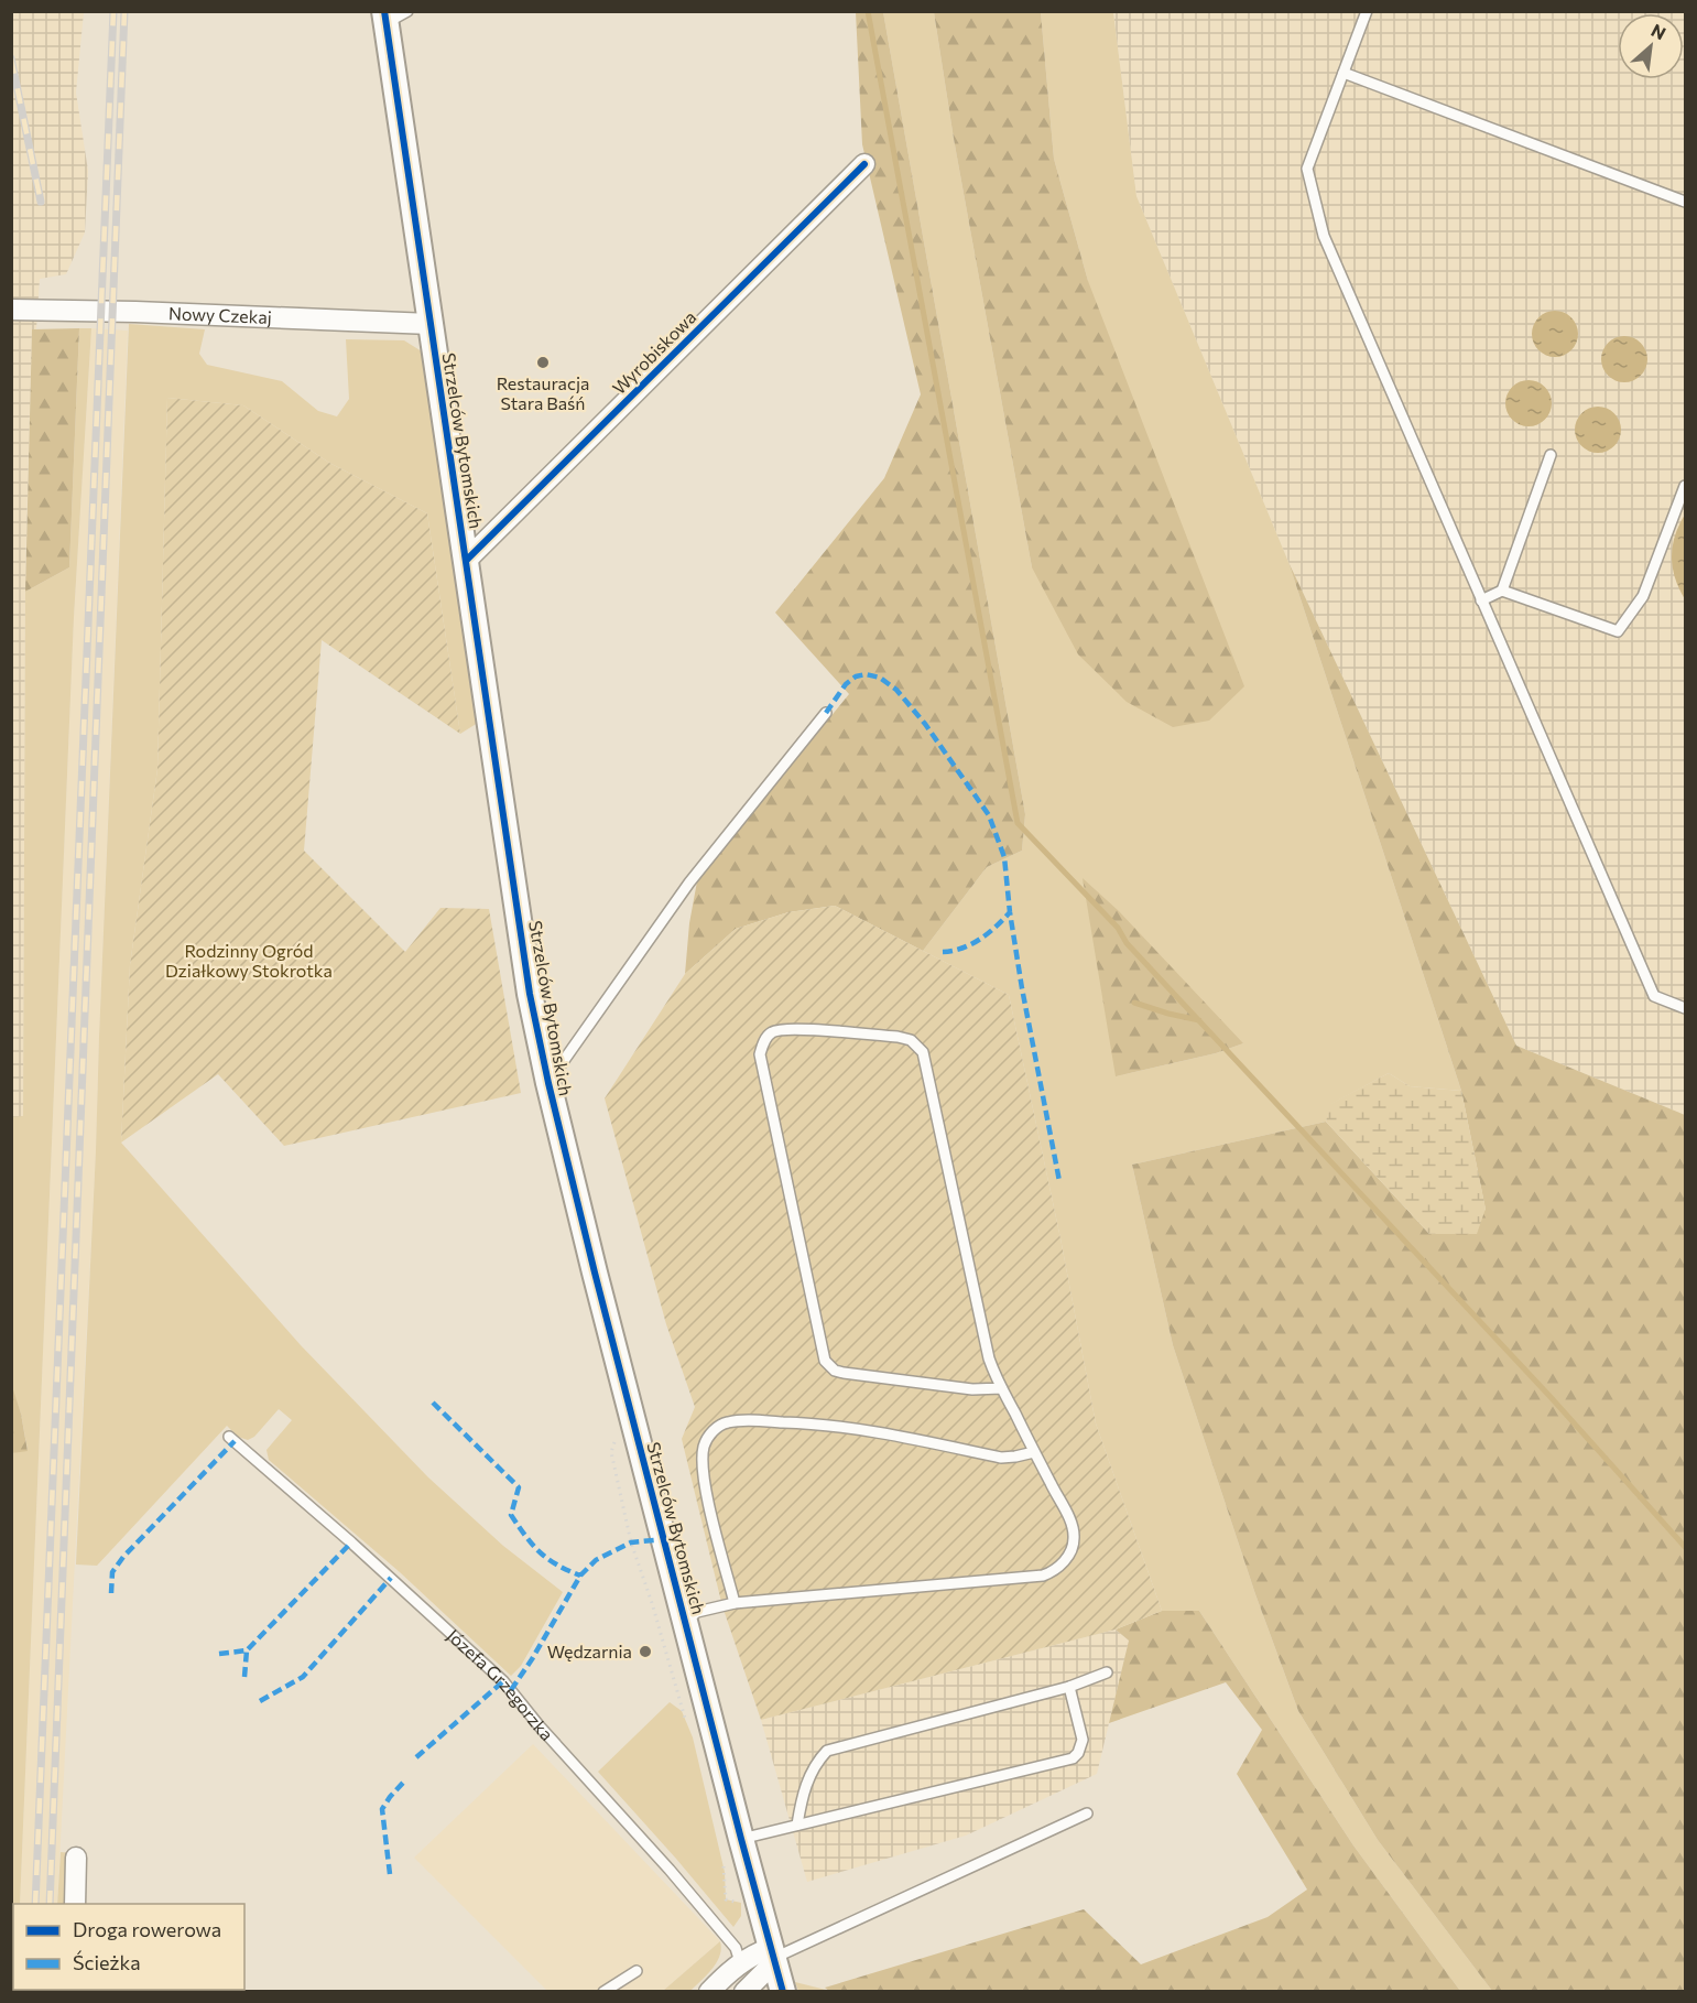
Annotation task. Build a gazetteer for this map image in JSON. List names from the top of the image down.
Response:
{
  "streets": {
    "street": ["Nowy Czekaj", "Wyrobiskowa", "Strzelców Bytomskich"],
    "lane": ["Józefa Grzegorzka"]
  },
  "crossings": [
    ["Nowy Czekaj", "Strzelców Bytomskich"],
    ["Wyrobiskowa", "Strzelców Bytomskich"]
  ],
  "parks": ["Rodzinny Ogród Działkowy Stokrotka"],
  "places": ["Restauracja Stara Baśń", "Wędzarnia"],
  "legend": ["Droga rowerowa", "Ścieżka"],
  "north": "top right"
}
